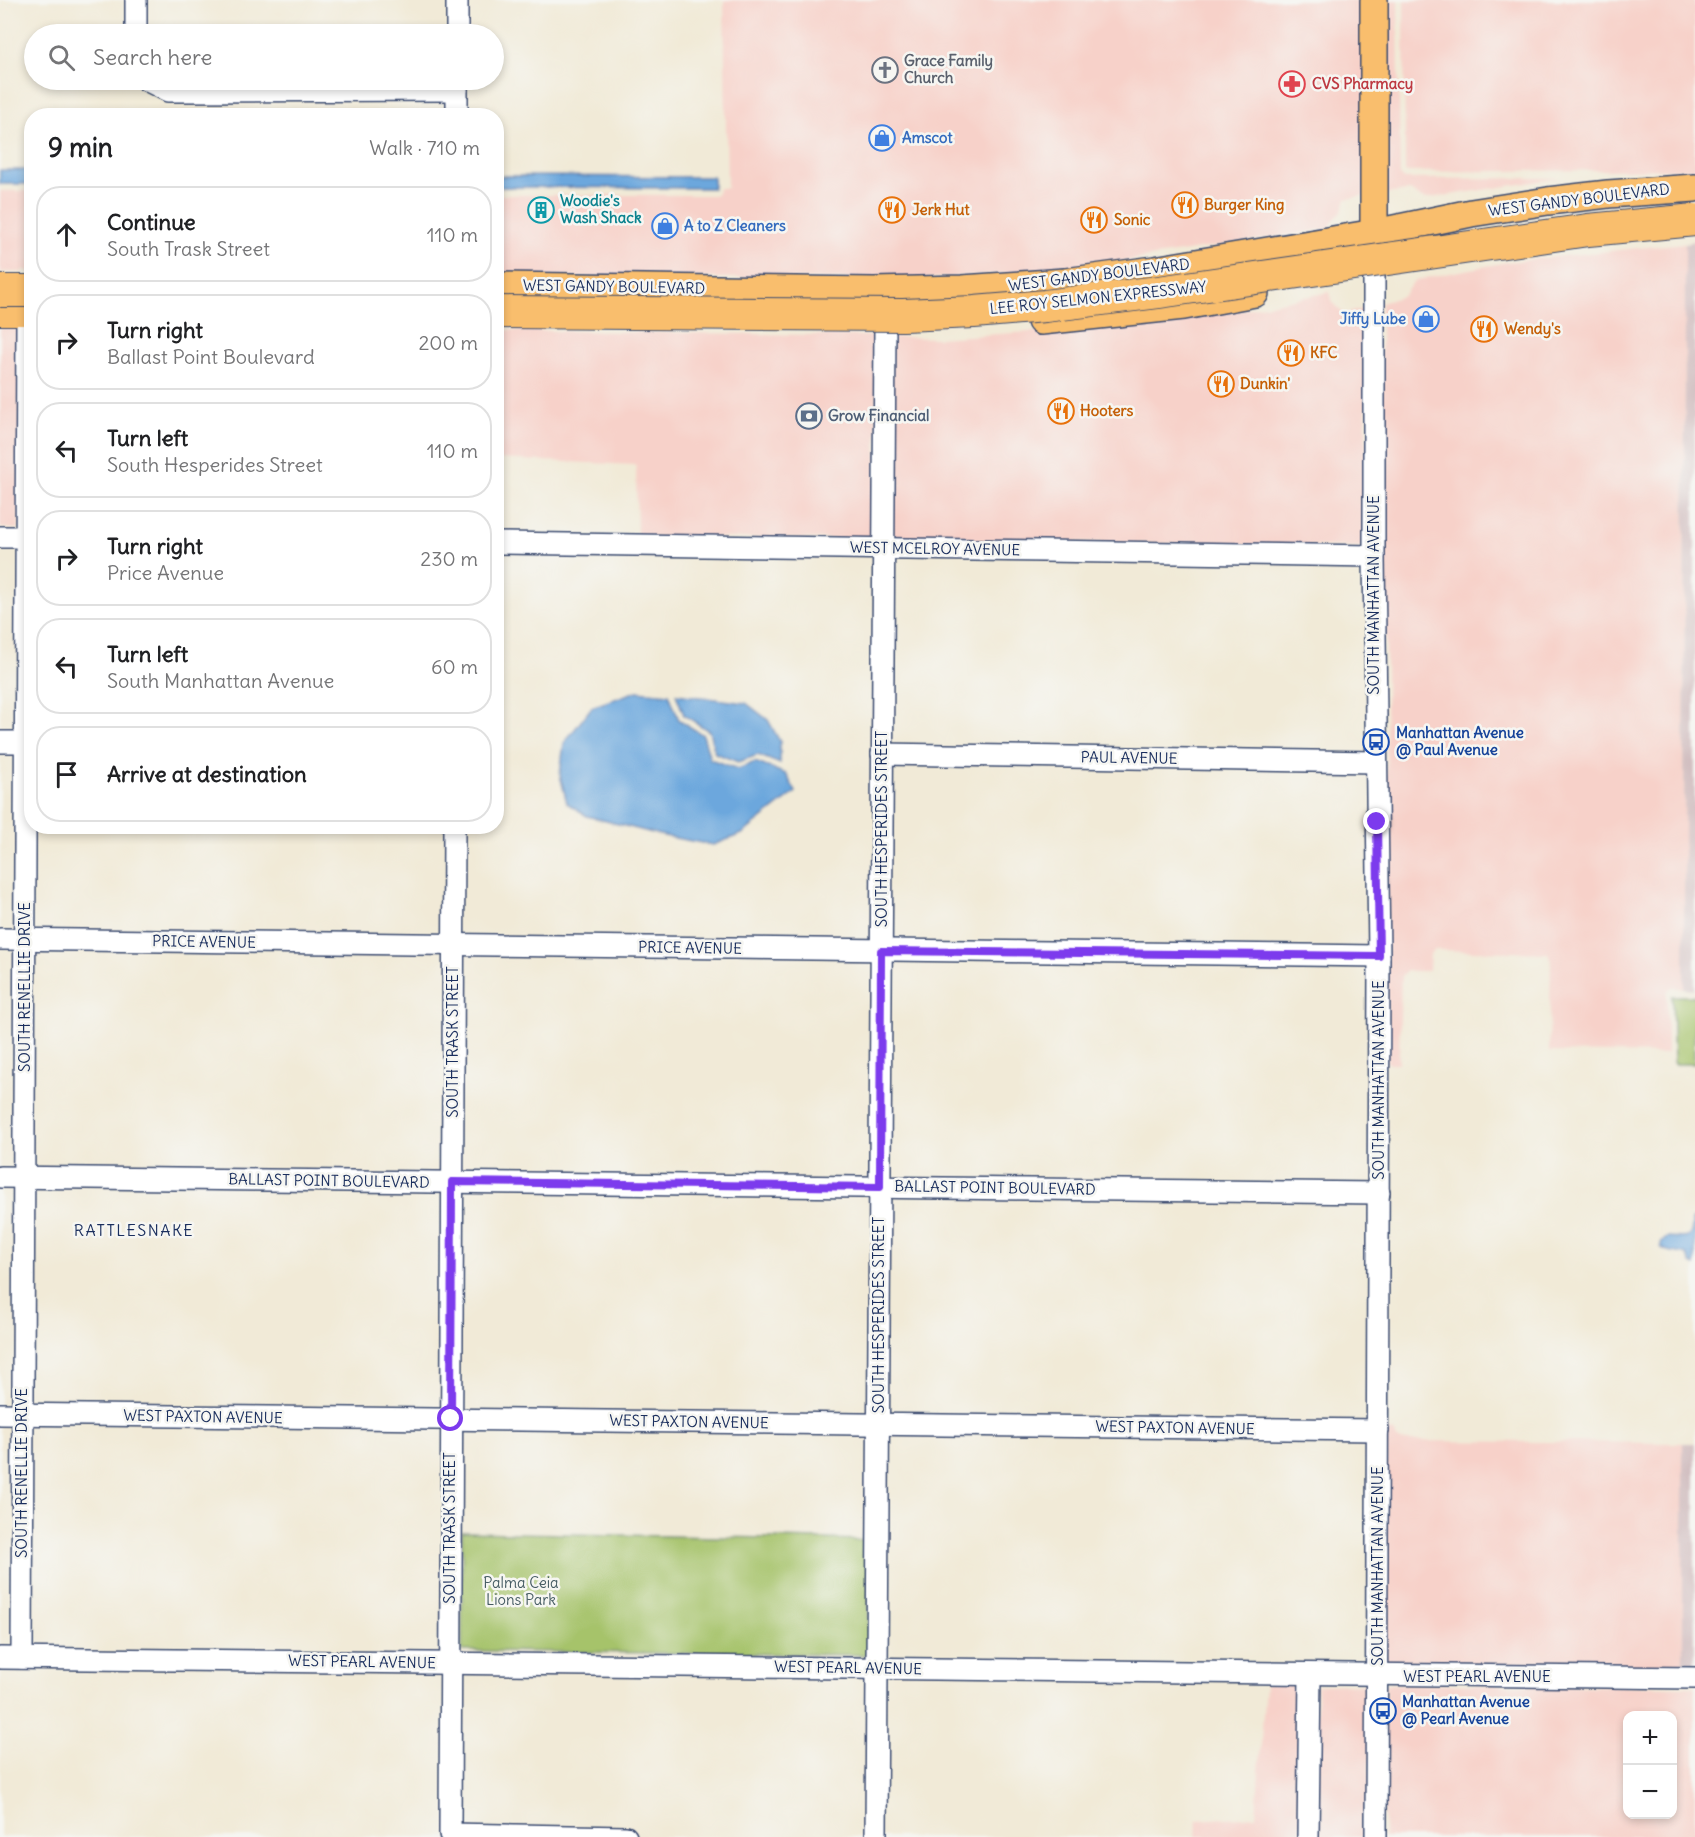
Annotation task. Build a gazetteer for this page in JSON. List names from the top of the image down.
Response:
{
  "streets": {
    "highway": ["LEE ROY SELMON EXPRESSWAY"],
    "main road": ["WEST GANDY BOULEVARD", "SOUTH MANHATTAN AVENUE"],
    "street": [
      "WEST MCELROY AVENUE",
      "PAUL AVENUE",
      "SOUTH HESPERIDES STREET",
      "PRICE AVENUE",
      "SOUTH RENELLIE DRIVE",
      "SOUTH TRASK STREET",
      "BALLAST POINT BOULEVARD",
      "WEST PAXTON AVENUE",
      "WEST PEARL AVENUE"
    ]
  },
  "crossings": [
    ["WEST GANDY BOULEVARD", "SOUTH MANHATTAN AVENUE"],
    ["WEST MCELROY AVENUE", "SOUTH MANHATTAN AVENUE"],
    ["WEST MCELROY AVENUE", "SOUTH HESPERIDES STREET"],
    ["SOUTH MANHATTAN AVENUE", "PAUL AVENUE"],
    ["SOUTH MANHATTAN AVENUE", "PRICE AVENUE"],
    ["SOUTH MANHATTAN AVENUE", "BALLAST POINT BOULEVARD"],
    ["SOUTH MANHATTAN AVENUE", "WEST PAXTON AVENUE"],
    ["SOUTH MANHATTAN AVENUE", "WEST PEARL AVENUE"],
    ["PAUL AVENUE", "SOUTH HESPERIDES STREET"],
    ["SOUTH HESPERIDES STREET", "PRICE AVENUE"],
    ["SOUTH HESPERIDES STREET", "BALLAST POINT BOULEVARD"],
    ["SOUTH HESPERIDES STREET", "WEST PAXTON AVENUE"],
    ["SOUTH HESPERIDES STREET", "WEST PEARL AVENUE"],
    ["PRICE AVENUE", "SOUTH RENELLIE DRIVE"],
    ["PRICE AVENUE", "SOUTH TRASK STREET"],
    ["SOUTH RENELLIE DRIVE", "BALLAST POINT BOULEVARD"],
    ["SOUTH RENELLIE DRIVE", "WEST PAXTON AVENUE"],
    ["SOUTH RENELLIE DRIVE", "WEST PEARL AVENUE"],
    ["SOUTH TRASK STREET", "BALLAST POINT BOULEVARD"],
    ["SOUTH TRASK STREET", "WEST PAXTON AVENUE"],
    ["SOUTH TRASK STREET", "WEST PEARL AVENUE"]
  ],
  "districts": ["RATTLESNAKE"],
  "parks": ["Palma Ceia Lions Park"],
  "places": {
    "church": ["Grace Family Church"],
    "pharmacy": ["CVS Pharmacy"],
    "shop": ["Amscot", "A to Z Cleaners", "Jiffy Lube"],
    "restaurant": [
      "Burger King",
      "Jerk Hut",
      "Sonic",
      "Wendy's",
      "KFC",
      "Dunkin'",
      "Hooters"
    ],
    "building": ["Woodie's Wash Shack"],
    "bank": ["Grow Financial"],
    "bus stop": ["Manhattan Avenue @ Paul Avenue", "Manhattan Avenue @ Pearl Avenue"]
  },
  "page": {
    "search": "Search here",
    "heading": ["9 min", "Walk · 710 m"],
    "list": [
      ["Continue", "South Trask Street", "110 m"],
      ["Turn right", "Ballast Point Boulevard", "200 m"],
      ["Turn left", "South Hesperides Street", "110 m"],
      ["Turn right", "Price Avenue", "230 m"],
      ["Turn left", "South Manhattan Avenue", "60 m"],
      "Arrive at destination"
    ],
    "map_buttons": ["+", "−"]
  }
}
